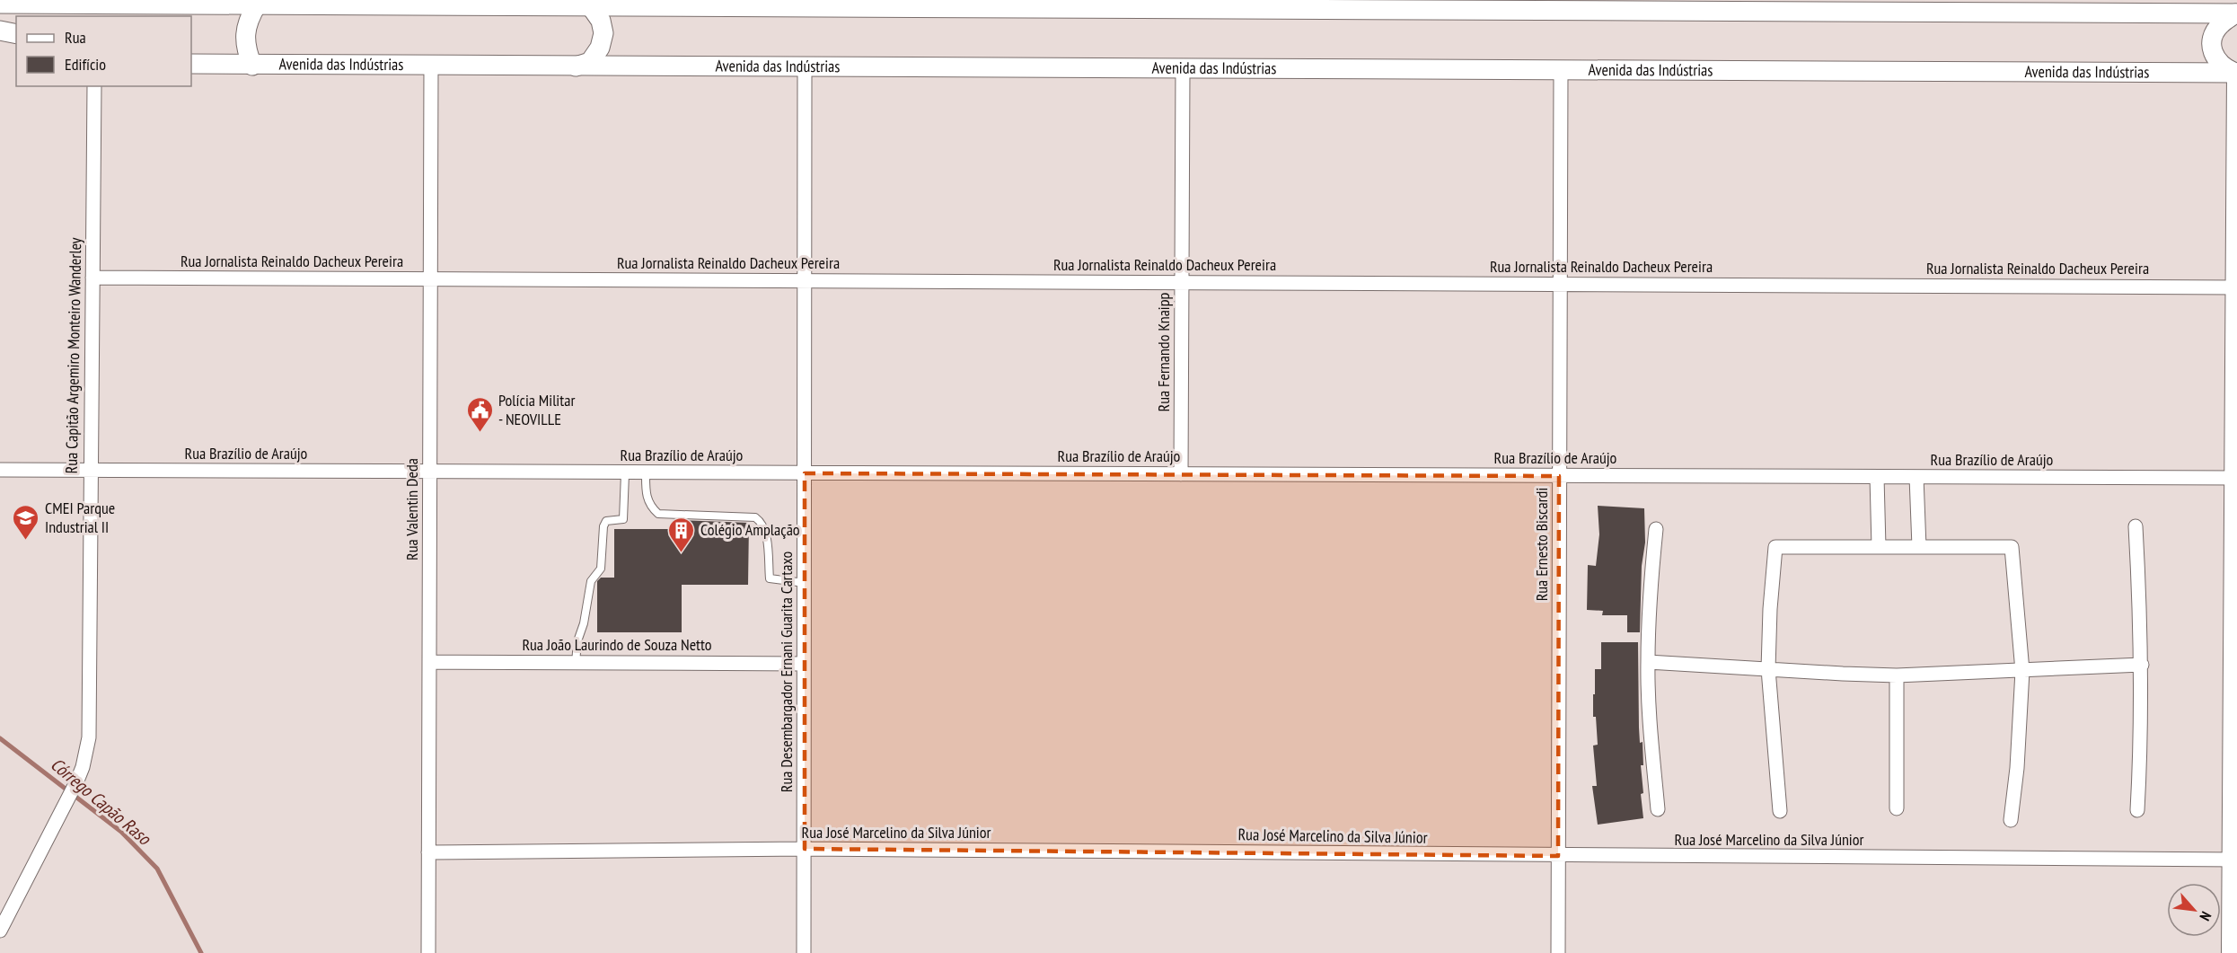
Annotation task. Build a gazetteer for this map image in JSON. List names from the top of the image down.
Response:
{
  "streets": {
    "main road": ["Avenida das Indústrias"],
    "street": [
      "Rua Jornalista Reinaldo Dacheux Pereira",
      "Rua Fernando Knaipp",
      "Rua Capitão Argemiro Monteiro Wanderley",
      "Rua Brazílio de Araújo",
      "Rua Valentin Deda",
      "Rua Ernesto Biscardi",
      "Rua João Laurindo de Souza Netto",
      "Rua Desembargador Ernani Guarita Cartaxo",
      "Rua José Marcelino da Silva Júnior"
    ]
  },
  "crossings": [
    ["Avenida das Indústrias", "Rua Fernando Knaipp"],
    ["Avenida das Indústrias", "Rua Valentin Deda"],
    ["Avenida das Indústrias", "Rua Ernesto Biscardi"],
    ["Avenida das Indústrias", "Rua Desembargador Ernani Guarita Cartaxo"],
    ["Rua Jornalista Reinaldo Dacheux Pereira", "Rua Fernando Knaipp"],
    ["Rua Jornalista Reinaldo Dacheux Pereira", "Rua Capitão Argemiro Monteiro Wanderley"],
    ["Rua Jornalista Reinaldo Dacheux Pereira", "Rua Valentin Deda"],
    ["Rua Jornalista Reinaldo Dacheux Pereira", "Rua Ernesto Biscardi"],
    ["Rua Jornalista Reinaldo Dacheux Pereira", "Rua Desembargador Ernani Guarita Cartaxo"],
    ["Rua Fernando Knaipp", "Rua Brazílio de Araújo"],
    ["Rua Capitão Argemiro Monteiro Wanderley", "Rua Brazílio de Araújo"],
    ["Rua Brazílio de Araújo", "Rua Valentin Deda"],
    ["Rua Brazílio de Araújo", "Rua Ernesto Biscardi"],
    ["Rua Brazílio de Araújo", "Rua Desembargador Ernani Guarita Cartaxo"],
    ["Rua Valentin Deda", "Rua João Laurindo de Souza Netto"],
    ["Rua Valentin Deda", "Rua José Marcelino da Silva Júnior"],
    ["Rua Ernesto Biscardi", "Rua José Marcelino da Silva Júnior"],
    ["Rua João Laurindo de Souza Netto", "Rua Desembargador Ernani Guarita Cartaxo"],
    ["Rua Desembargador Ernani Guarita Cartaxo", "Rua José Marcelino da Silva Júnior"]
  ],
  "water": ["Córrego Capão Raso"],
  "places": {
    "public building": ["Polícia Militar - NEOVILLE"],
    "school or university": ["CMEI Parque Industrial II"],
    "building": ["Colégio Amplação"]
  },
  "legend": ["Rua", "Edifício"],
  "north": "bottom right"
}
